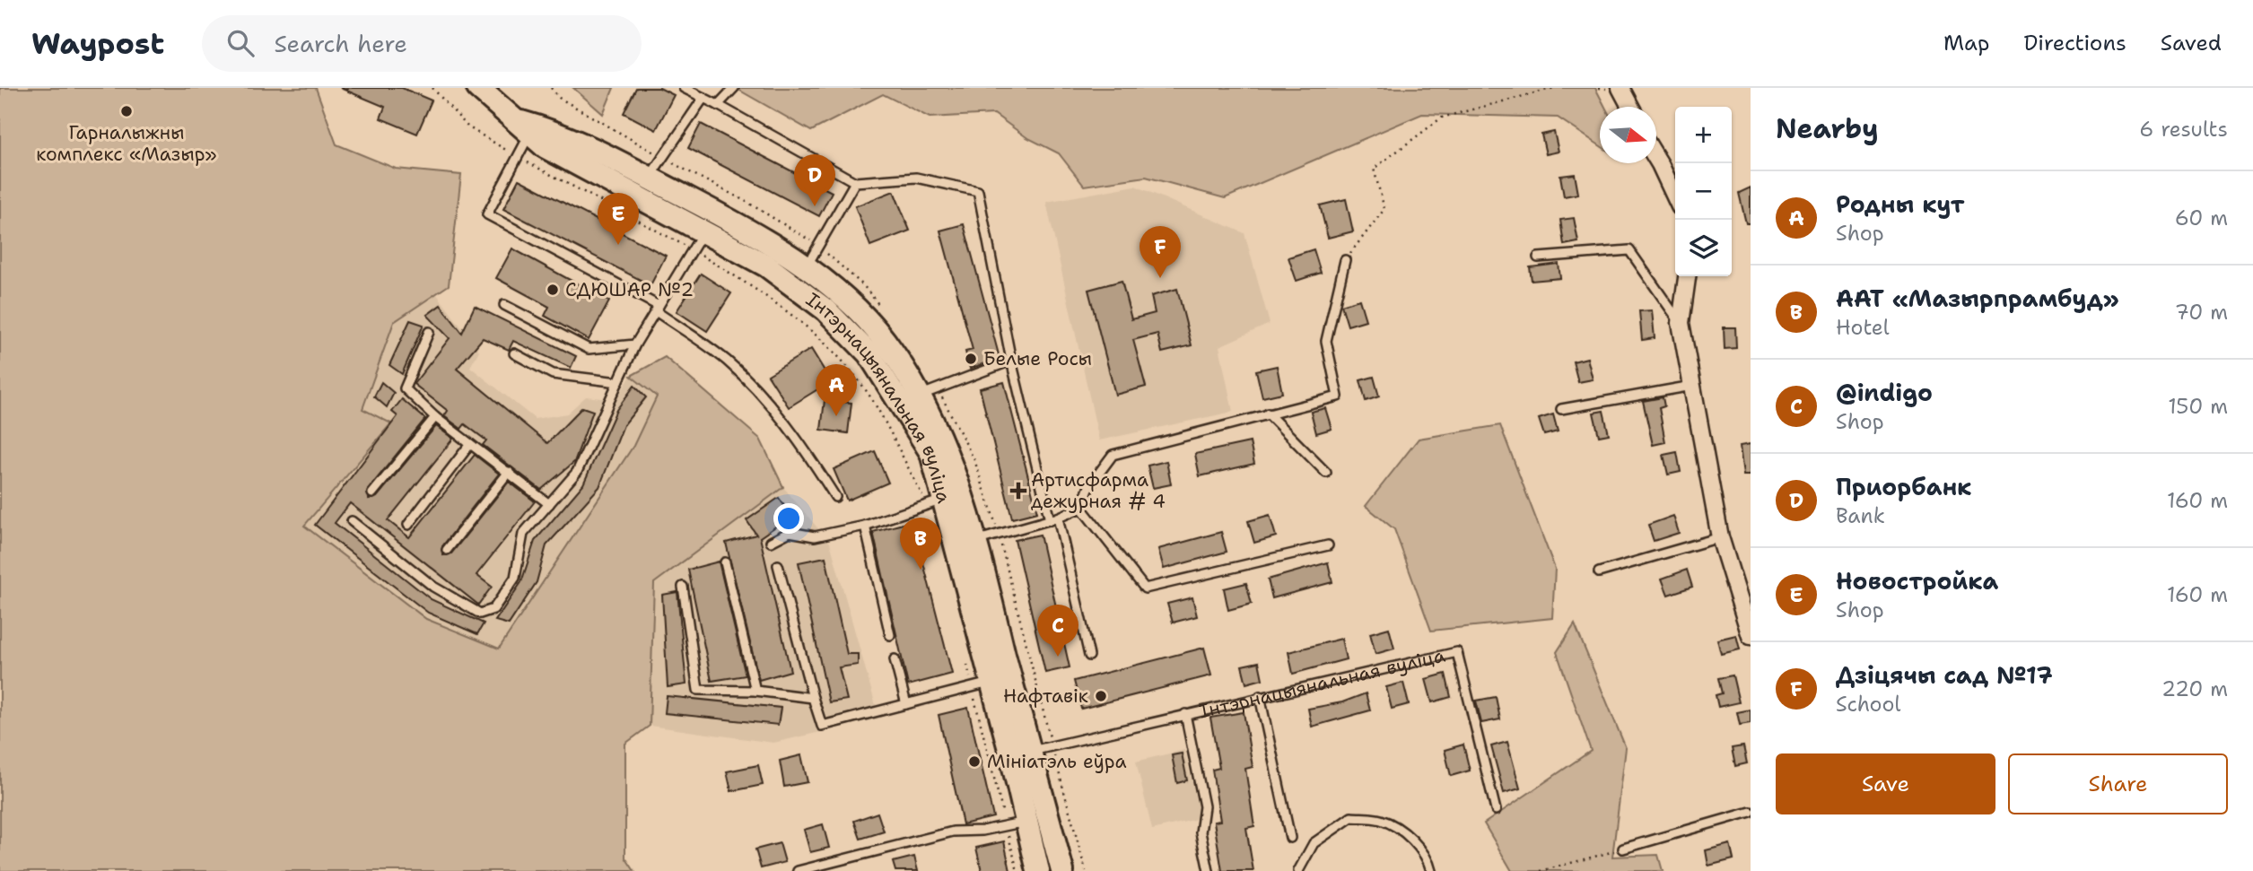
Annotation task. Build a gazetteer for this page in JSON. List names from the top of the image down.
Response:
{
  "streets": {
    "main road": ["Інтэрнацыянальная вуліца"]
  },
  "places": {
    "other": [
      "Гарналыжны комплекс «Мазыр»",
      "СДЮШАР №2",
      "Белые Росы",
      "Нафтавік",
      "Мініатэль еўра"
    ],
    "health": ["Артисфарма дежурная # 4"]
  },
  "north": "right",
  "page": {
    "header": "Waypost",
    "search": "Search here",
    "nav": ["Map", "Directions", "Saved"],
    "heading": ["Nearby", "6 results"],
    "map_buttons": ["+", "−"],
    "pins": [
      "D",
      "E",
      "F",
      "A",
      "B",
      "C"
    ],
    "list": [
      {
        "mark": "A",
        "name": "Родны кут",
        "note": "Shop",
        "value": "60 m"
      },
      {
        "mark": "B",
        "name": "ААТ «Мазырпрамбуд»",
        "note": "Hotel",
        "value": "70 m"
      },
      {
        "mark": "C",
        "name": "@indigo",
        "note": "Shop",
        "value": "150 m"
      },
      {
        "mark": "D",
        "name": "Приорбанк",
        "note": "Bank",
        "value": "160 m"
      },
      {
        "mark": "E",
        "name": "Новостройка",
        "note": "Shop",
        "value": "160 m"
      },
      {
        "mark": "F",
        "name": "Дзіцячы сад №17",
        "note": "School",
        "value": "220 m"
      }
    ],
    "buttons": ["Save", "Share"]
  }
}
